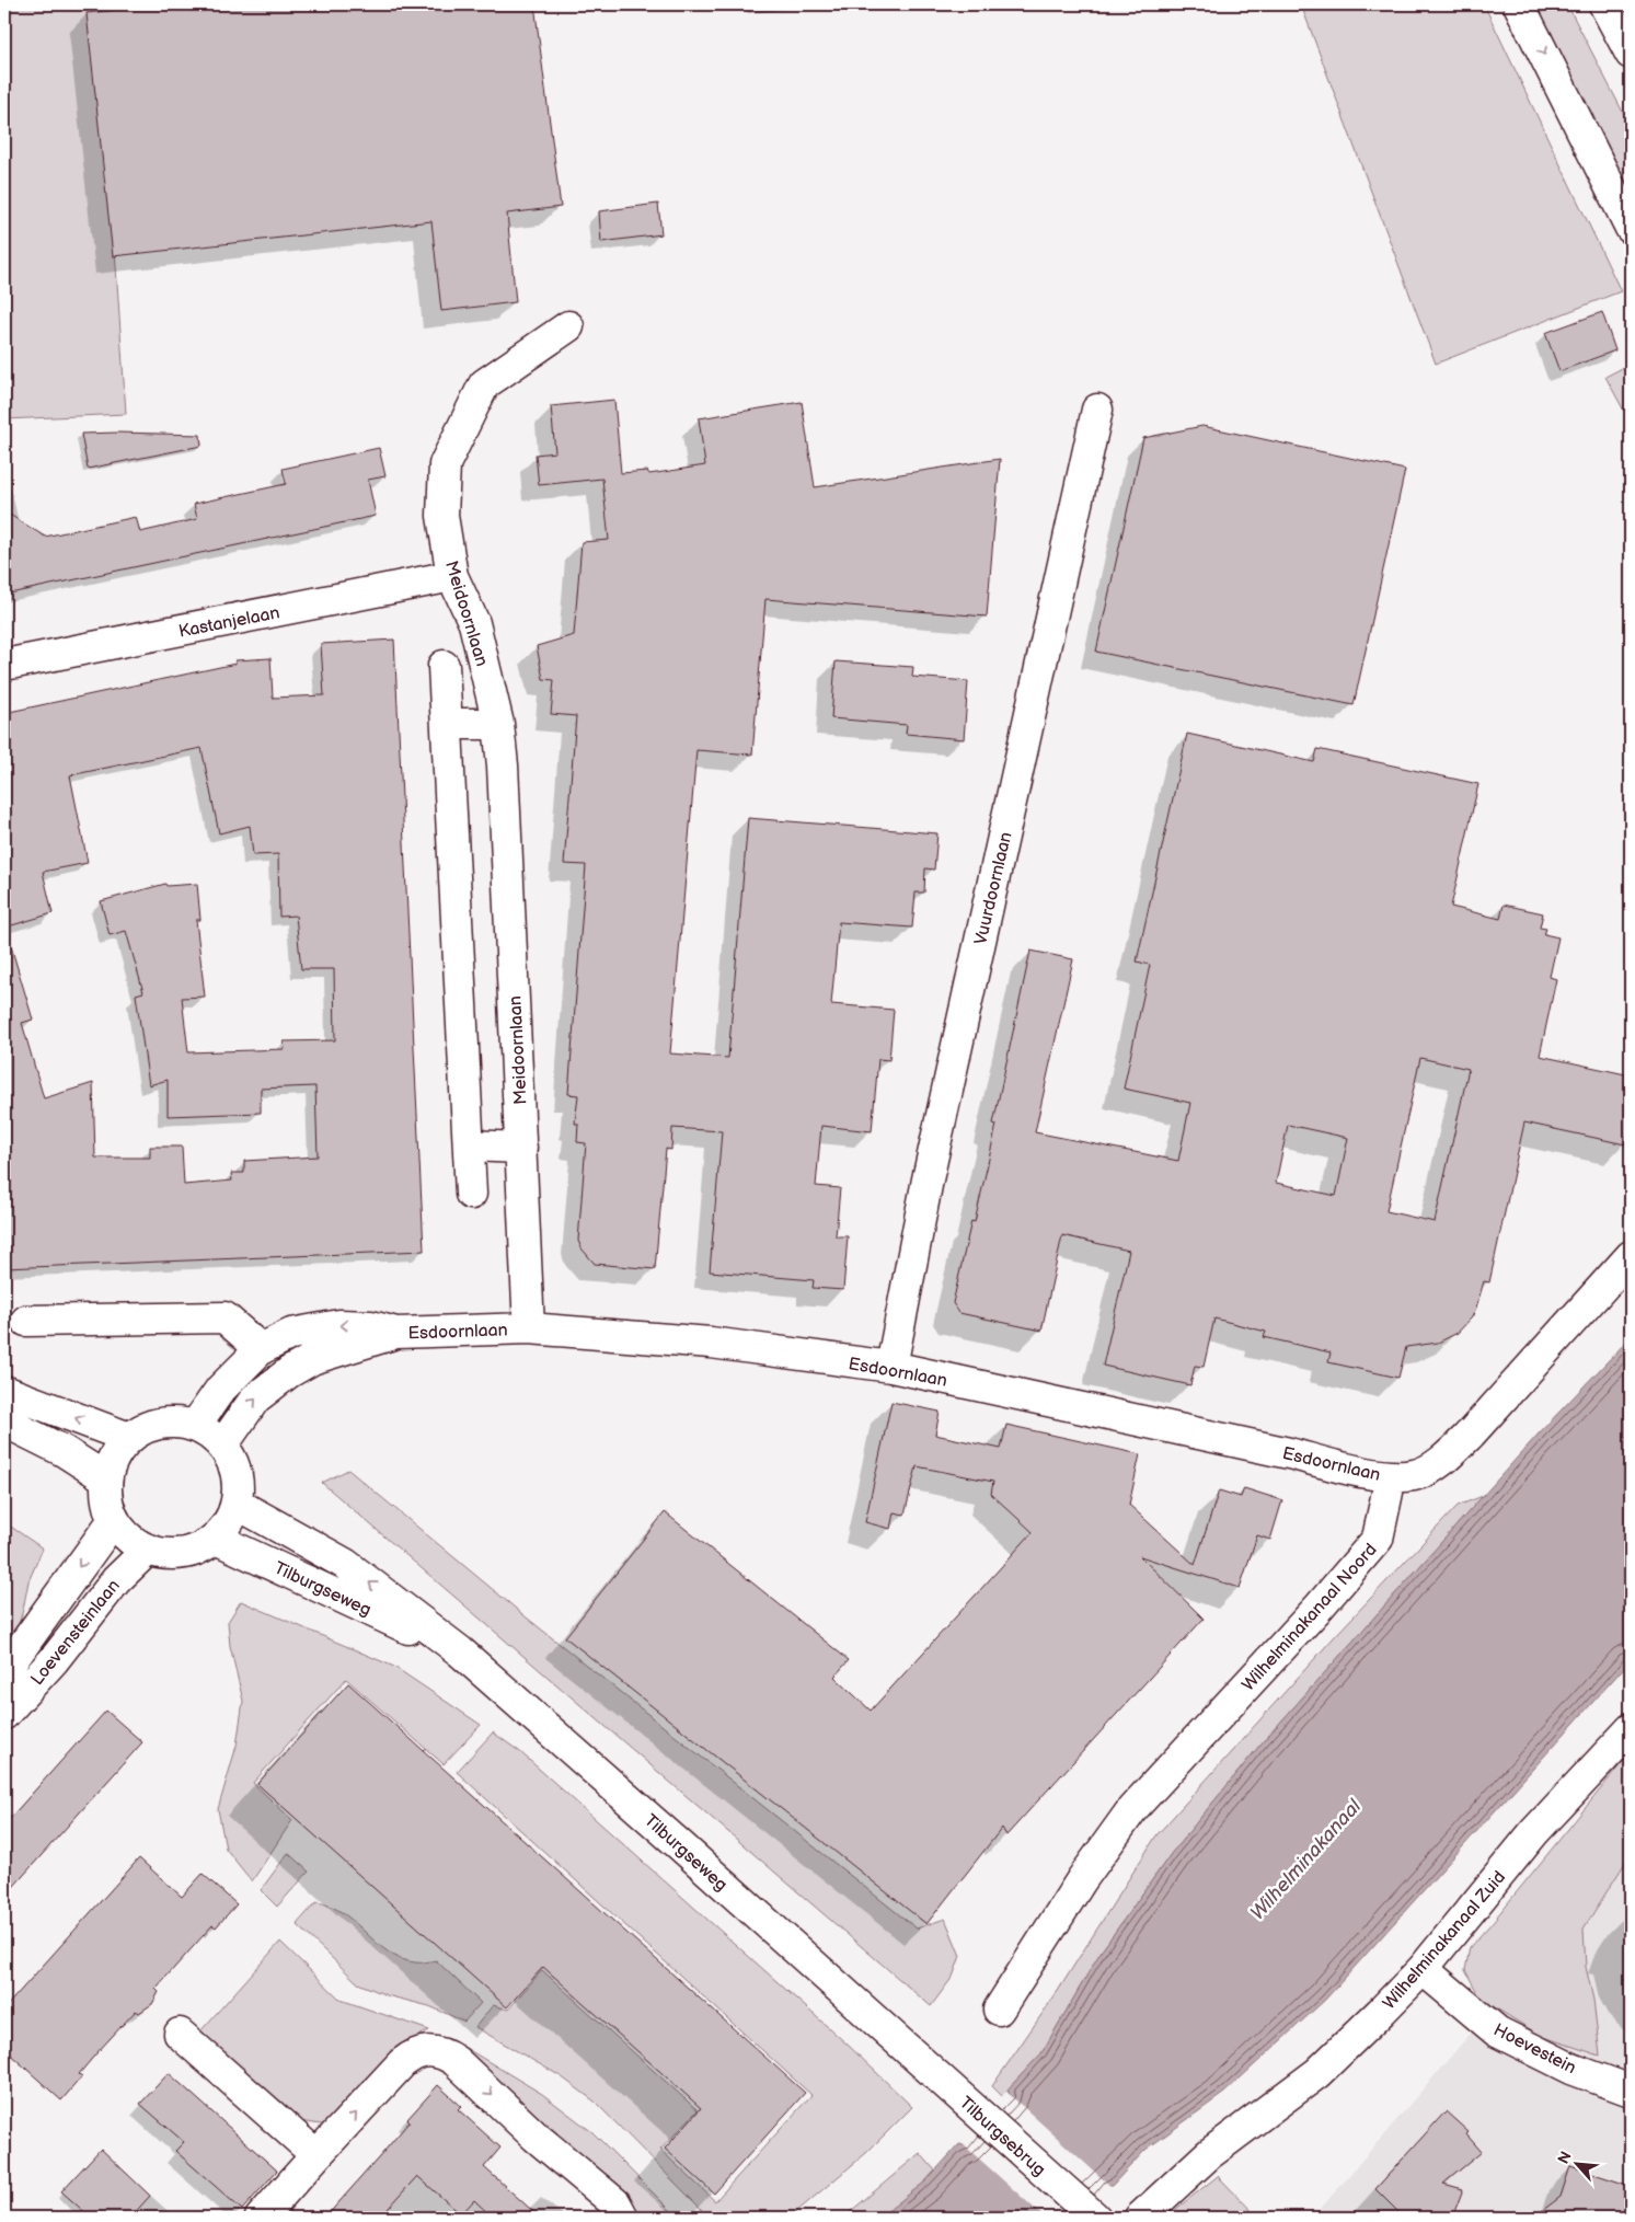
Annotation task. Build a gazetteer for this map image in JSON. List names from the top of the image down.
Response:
{
  "streets": {
    "main road": [
      "Meidoornlaan",
      "Kastanjelaan",
      "Vuurdoornlaan",
      "Esdoornlaan",
      "Tilburgseweg",
      "Wilhelminakanaal Noord",
      "Loevensteinlaan",
      "Wilhelminakanaal Zuid",
      "Hoevestein",
      "Tilburgsebrug"
    ]
  },
  "crossings": [
    ["Meidoornlaan", "Kastanjelaan"],
    ["Meidoornlaan", "Esdoornlaan"],
    ["Vuurdoornlaan", "Esdoornlaan"],
    ["Esdoornlaan", "Tilburgseweg"],
    ["Esdoornlaan", "Wilhelminakanaal Noord"],
    ["Esdoornlaan", "Loevensteinlaan"],
    ["Tilburgseweg", "Loevensteinlaan"],
    ["Tilburgseweg", "Tilburgsebrug"],
    ["Wilhelminakanaal Zuid", "Hoevestein"]
  ],
  "water": ["Wilhelminakanaal"],
  "north": "top left"
}
